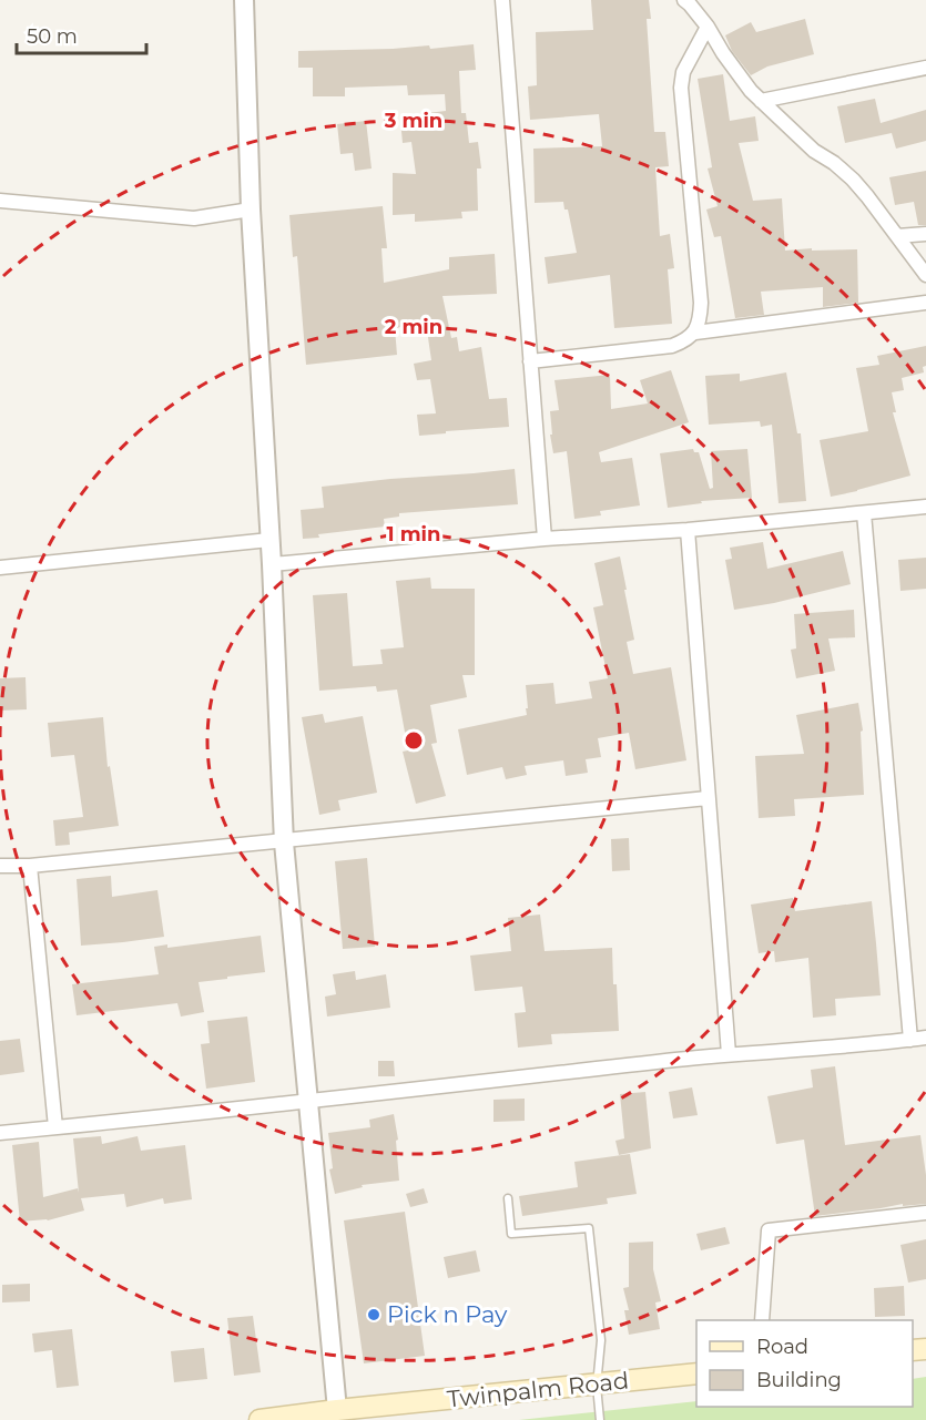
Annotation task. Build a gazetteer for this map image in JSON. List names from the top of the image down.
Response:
{
  "streets": {
    "main road": ["Twinpalm Road"]
  },
  "places": ["Pick n Pay"],
  "legend": ["Road", "Building"],
  "scale_bar": "50 m",
  "rings": ["3 min", "2 min", "1 min"]
}
